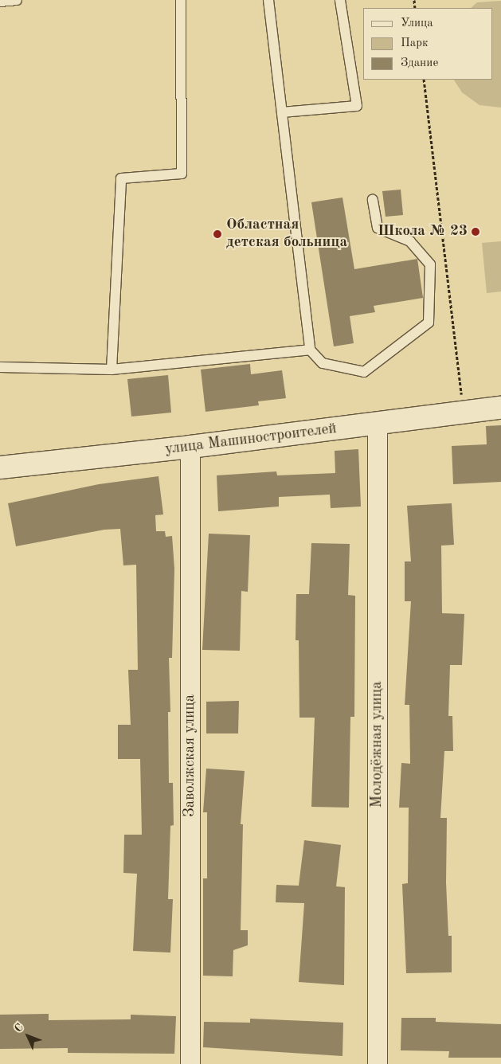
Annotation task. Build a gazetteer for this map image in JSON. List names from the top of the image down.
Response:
{
  "streets": {
    "street": ["улица Машиностроителей", "Молодёжная улица", "Заволжская улица"]
  },
  "crossings": [
    ["улица Машиностроителей", "Молодёжная улица"],
    ["улица Машиностроителей", "Заволжская улица"]
  ],
  "places": ["Школа № 23", "Областная детская больница"],
  "legend": ["Улица", "Парк", "Здание"],
  "north": "top left"
}
